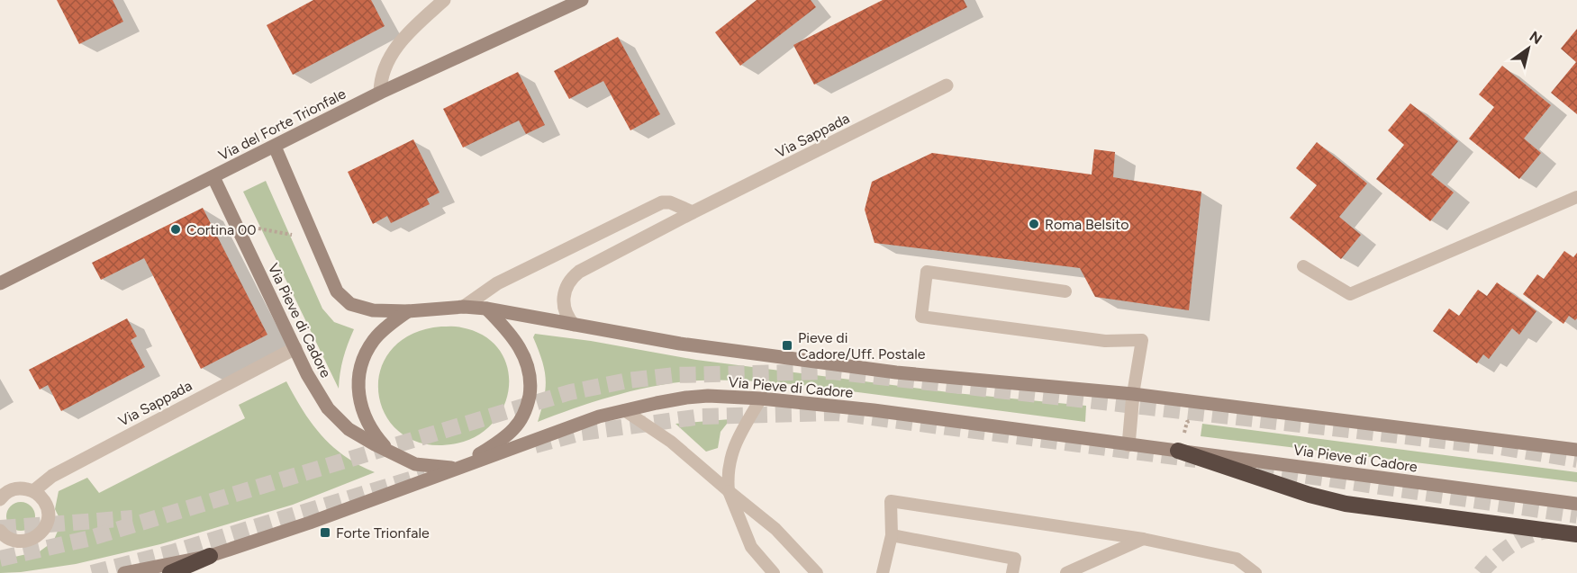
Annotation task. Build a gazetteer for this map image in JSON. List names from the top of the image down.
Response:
{
  "streets": {
    "street": ["Via del Forte Trionfale", "Via Sappada", "Via Pieve di Cadore"]
  },
  "crossings": [
    ["Via del Forte Trionfale", "Via Pieve di Cadore"],
    ["Via Sappada", "Via Pieve di Cadore"]
  ],
  "places": {
    "other": ["Roma Belsito", "Cortina 00"],
    "transit": ["Pieve di Cadore/Uff. Postale", "Forte Trionfale"]
  },
  "north": "top right"
}
